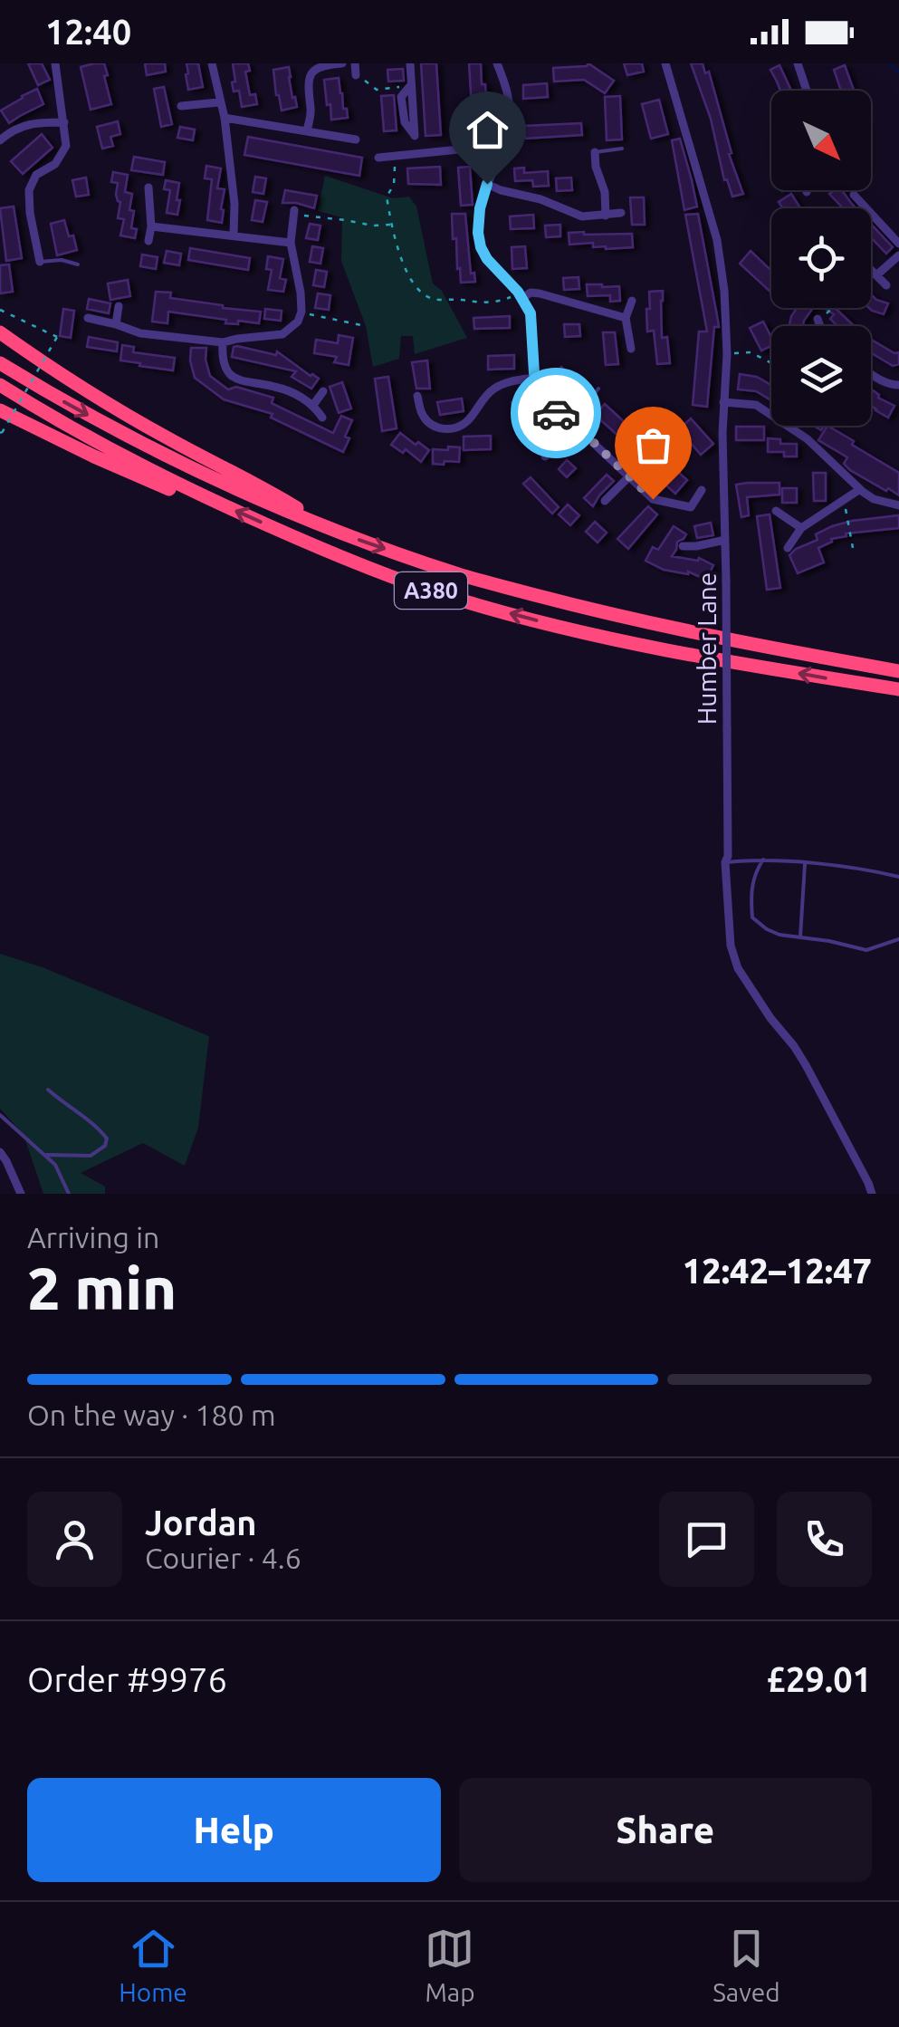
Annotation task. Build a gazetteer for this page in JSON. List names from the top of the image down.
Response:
{
  "streets": {
    "highway": ["A380"],
    "street": ["Humber Lane"]
  },
  "north": "bottom right",
  "page": {
    "status": "12:40",
    "heading": ["2 min", "Arriving in", "12:42–12:47"],
    "panel": [
      "Jordan",
      "Courier · 4.6",
      "Order #9976",
      "£29.01"
    ],
    "bar": "On the way · 180 m",
    "buttons": ["Help", "Share"],
    "tabs": ["Home", "Map", "Saved"]
  }
}
